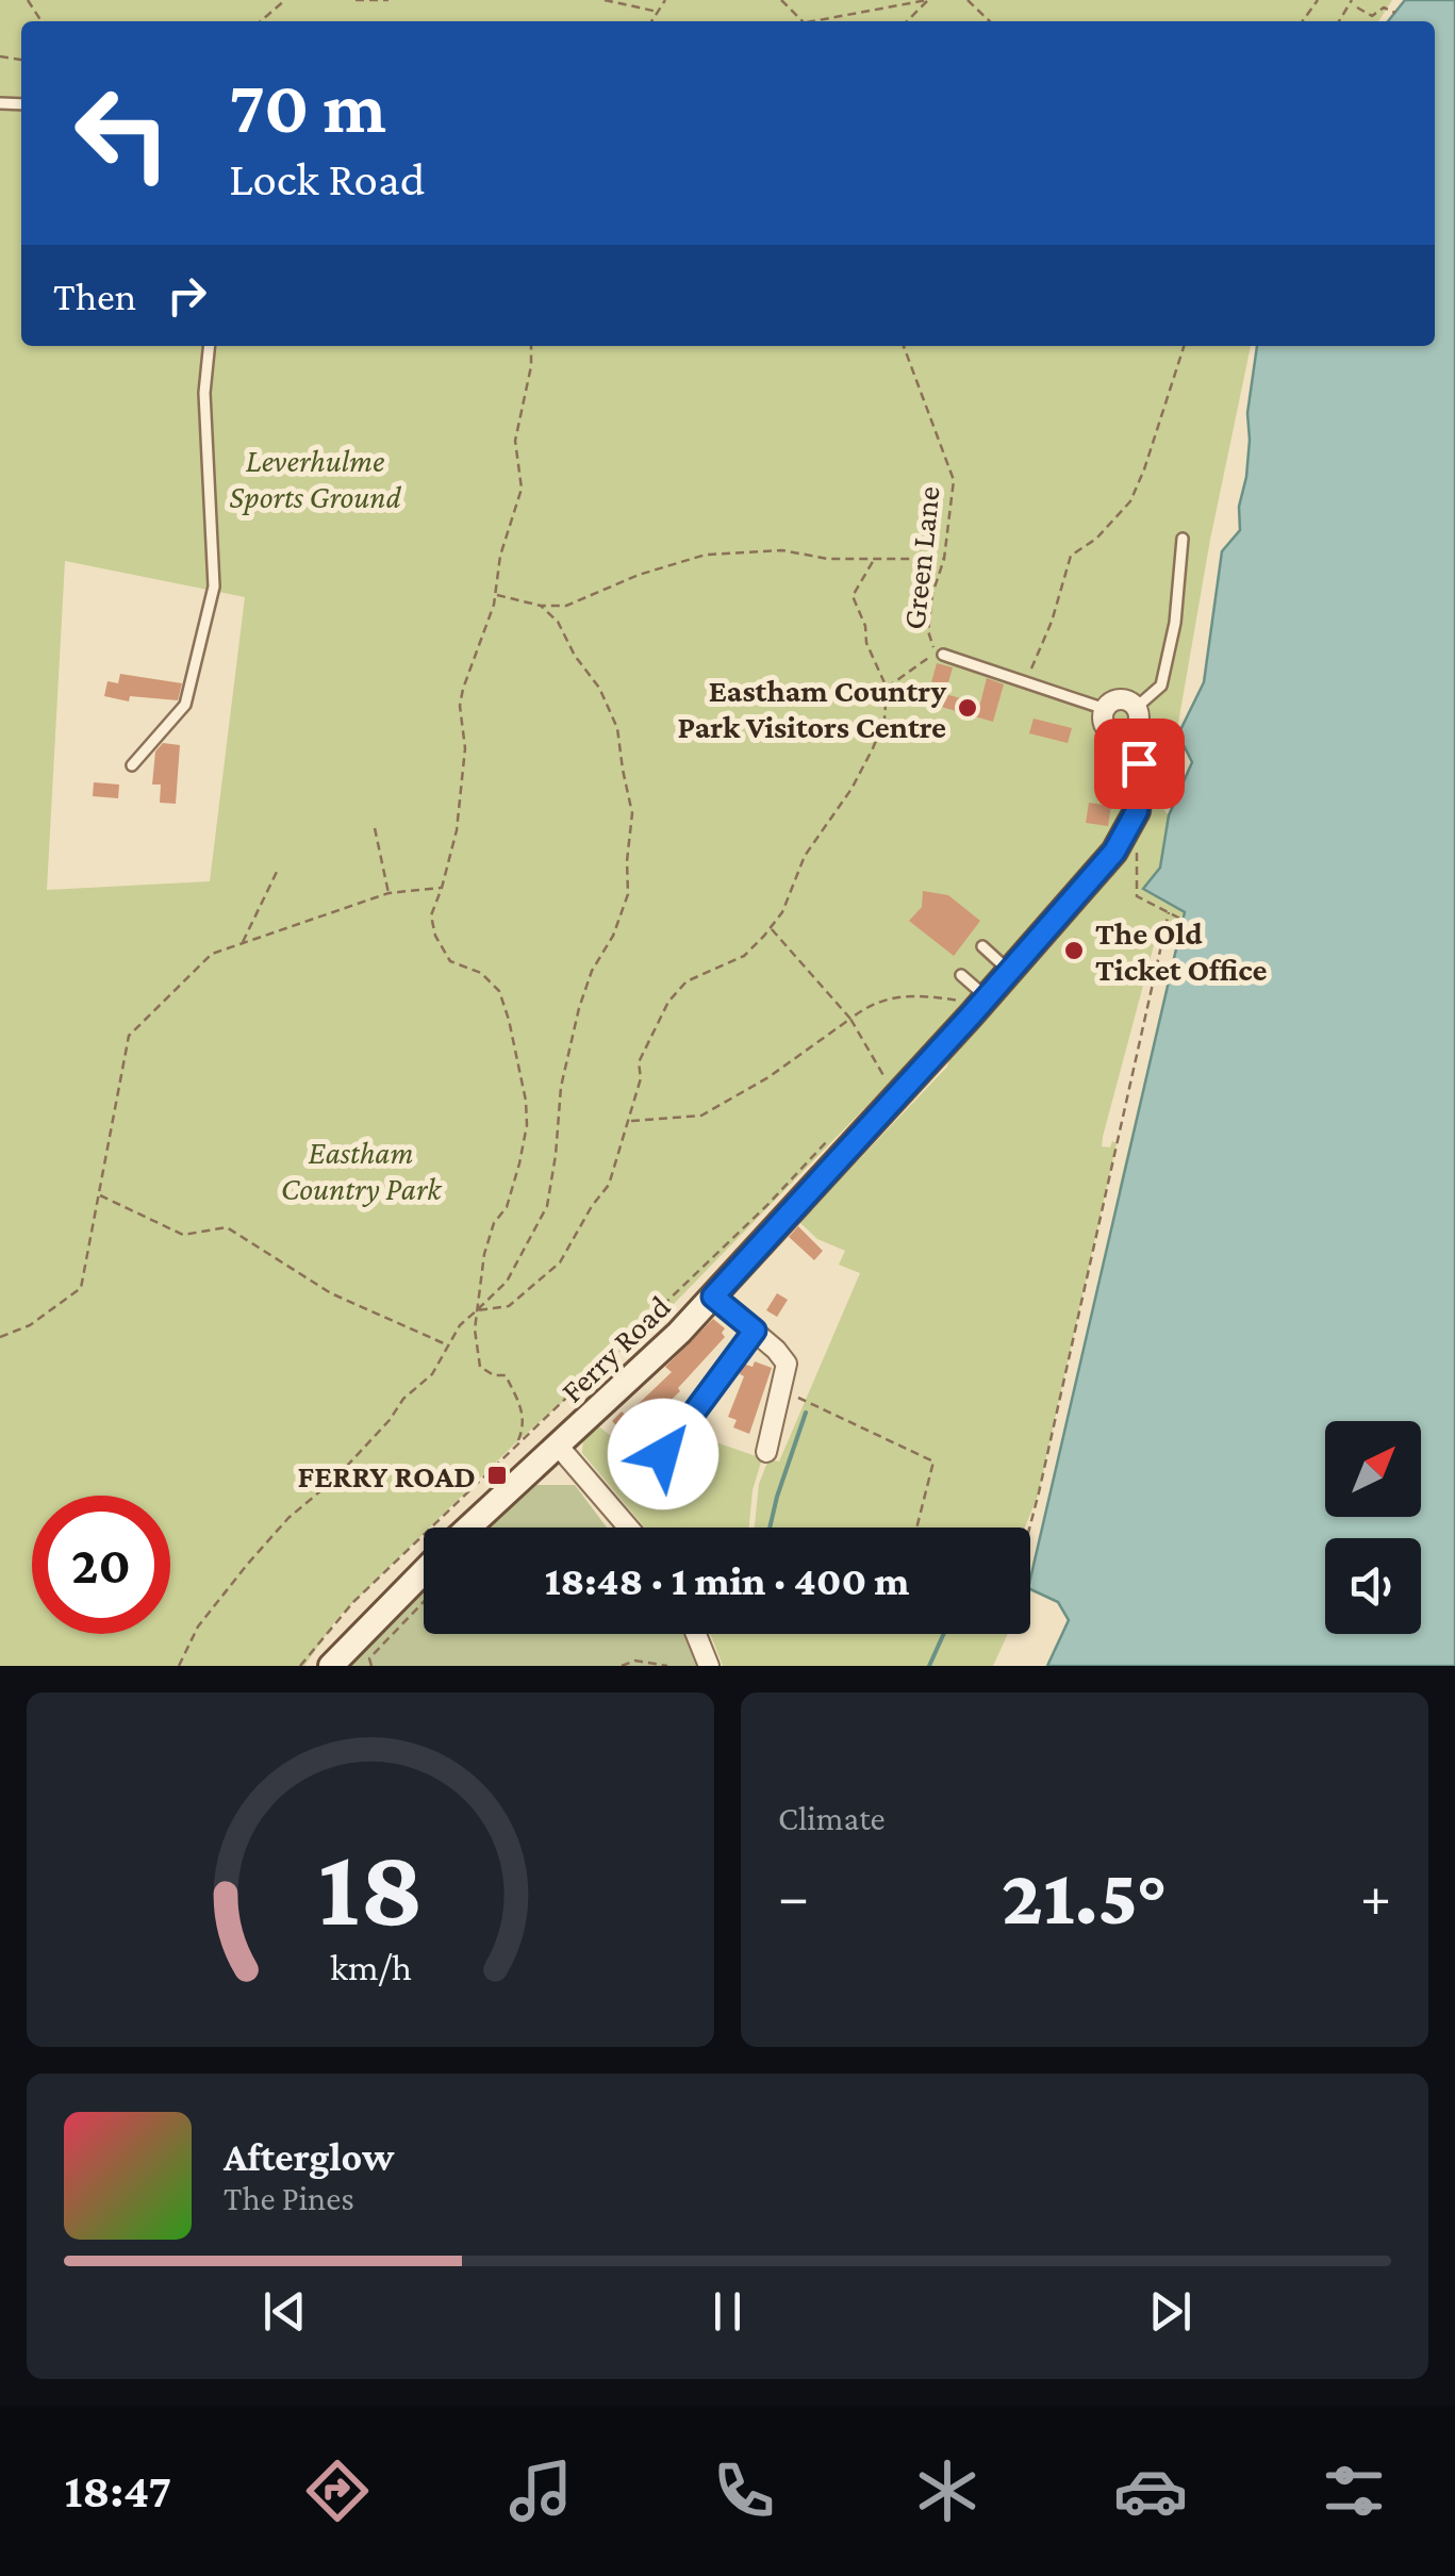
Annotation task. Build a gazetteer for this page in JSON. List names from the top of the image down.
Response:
{
  "streets": {
    "street": ["Ferry Road"],
    "path": ["Green Lane"]
  },
  "parks": ["Leverhulme Sports Ground", "Eastham Country Park"],
  "places": {
    "other": ["Eastham Country Park Visitors Centre", "The Old Ticket Office"],
    "transit": ["FERRY ROAD"]
  },
  "north": "top right",
  "page": {
    "turn": ["70 m", "Lock Road"],
    "then": "Then",
    "limit": "20",
    "trip": "18:48 · 1 min · 400 m",
    "tile": "Climate",
    "heat": ["−", "21.5°", "+"],
    "song": ["Afterglow", "The Pines"],
    "tabs": "18:47",
    "gauge": ["18", "km/h"]
  }
}
